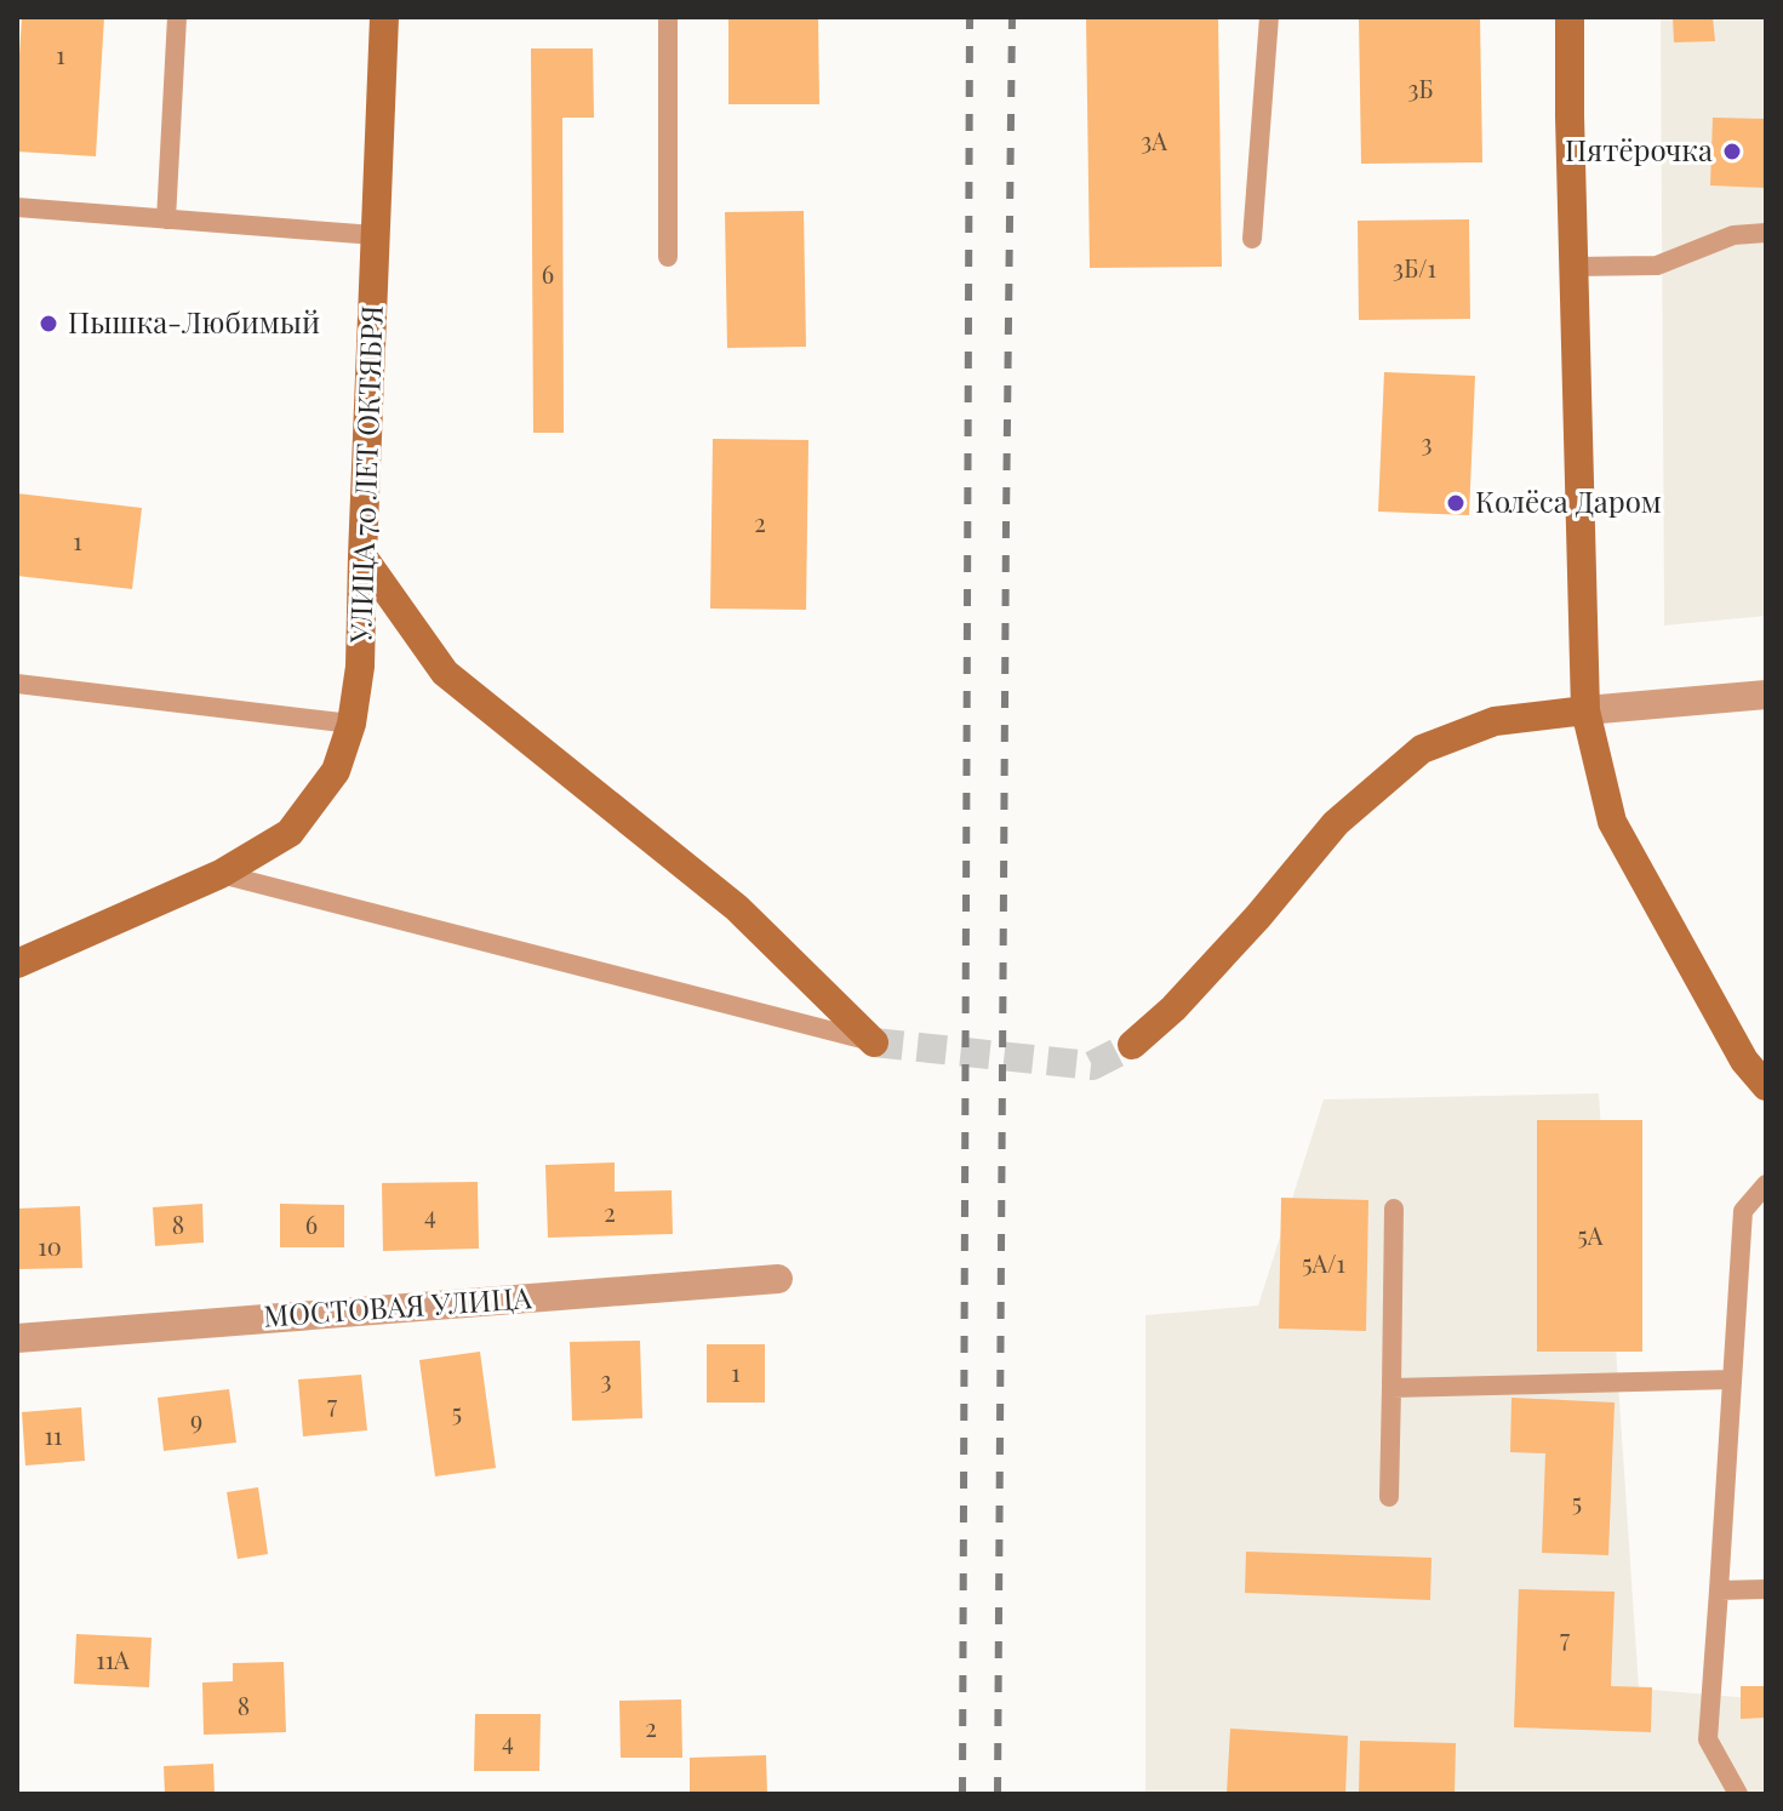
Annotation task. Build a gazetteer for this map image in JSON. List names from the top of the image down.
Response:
{
  "streets": {
    "main road": ["УЛИЦА 70 ЛЕТ ОКТЯБРЯ"],
    "street": ["МОСТОВАЯ УЛИЦА"]
  },
  "places": ["Пятёрочка", "Пышка-Любимый", "Колёса Даром"],
  "house_numbers": [
    "1",
    "3Б",
    "3А",
    "3Б/1",
    "6",
    "3",
    "2",
    "1",
    "2",
    "4",
    "8",
    "6",
    "5А",
    "10",
    "5А/1",
    "1",
    "3",
    "7",
    "5",
    "9",
    "11",
    "5",
    "7",
    "11А",
    "8",
    "2",
    "4"
  ]
}
